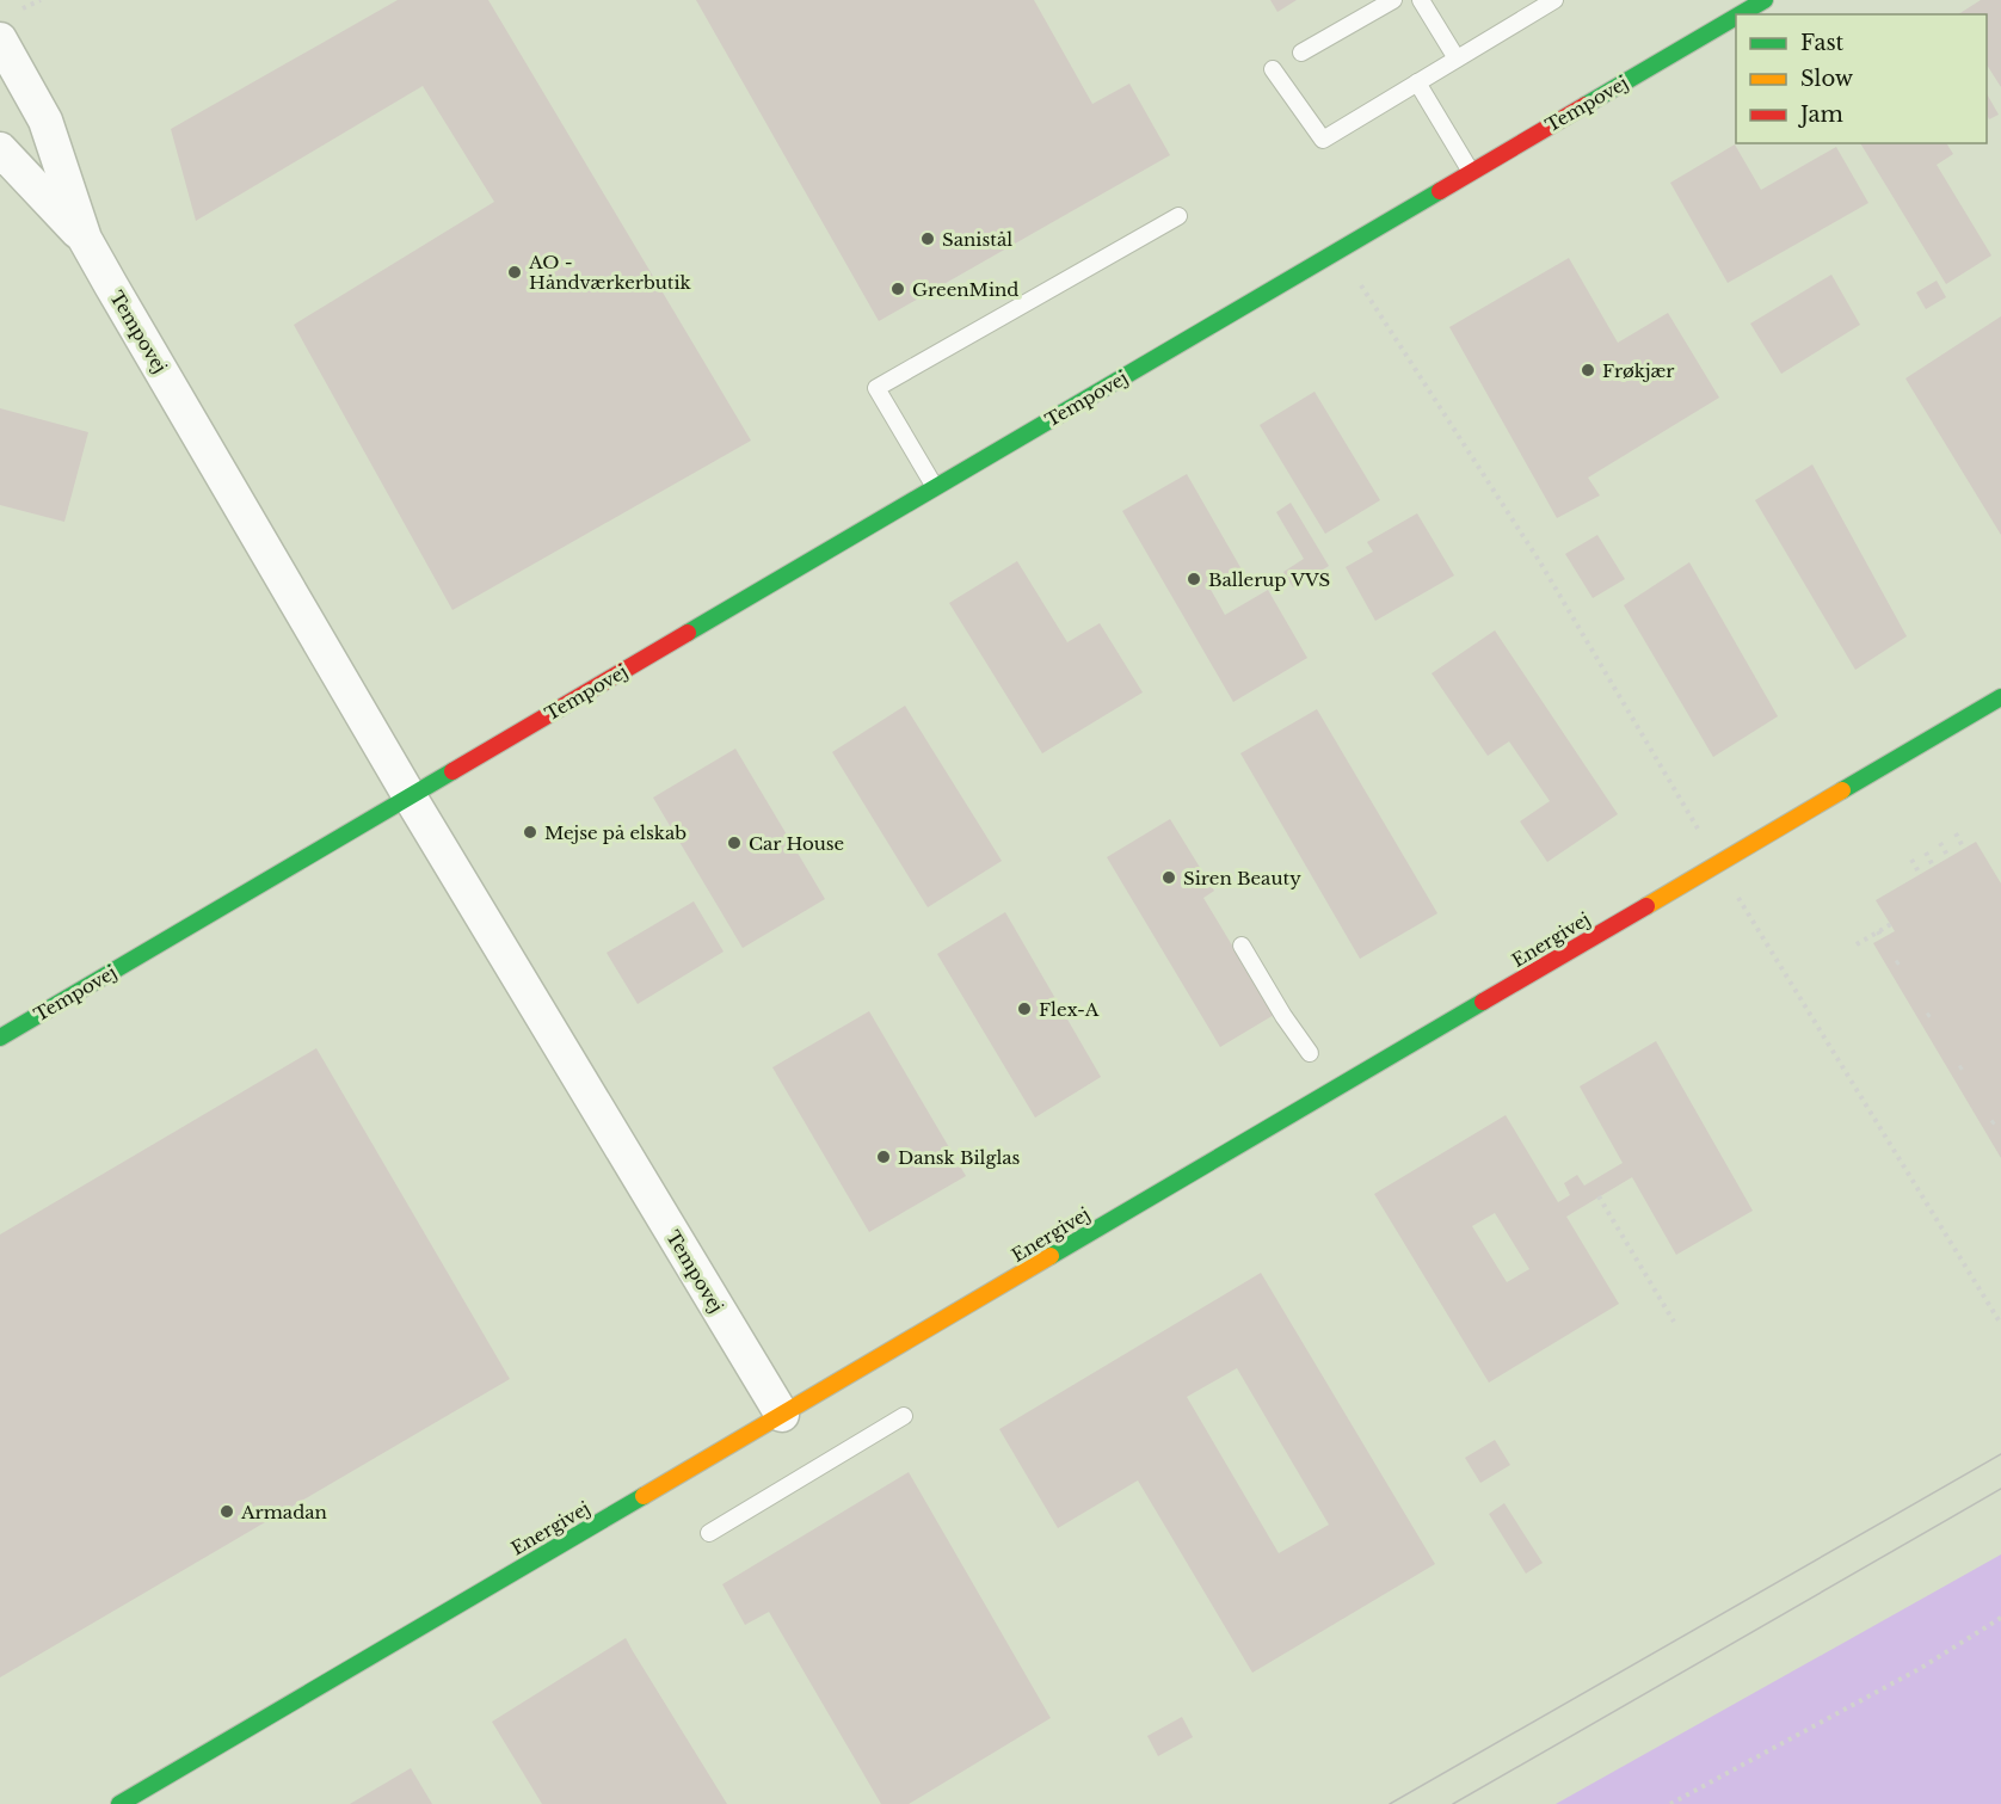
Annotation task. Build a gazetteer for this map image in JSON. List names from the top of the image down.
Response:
{
  "streets": {
    "street": ["Tempovej", "Energivej"]
  },
  "crossings": [
    ["Tempovej", "Energivej"]
  ],
  "places": [
    "Sanistål",
    "AO - Håndværkerbutik",
    "GreenMind",
    "Frøkjær",
    "Ballerup VVS",
    "Mejse på elskab",
    "Car House",
    "Siren Beauty",
    "Flex-A",
    "Dansk Bilglas",
    "Armadan"
  ],
  "legend": ["Fast", "Slow", "Jam"]
}
